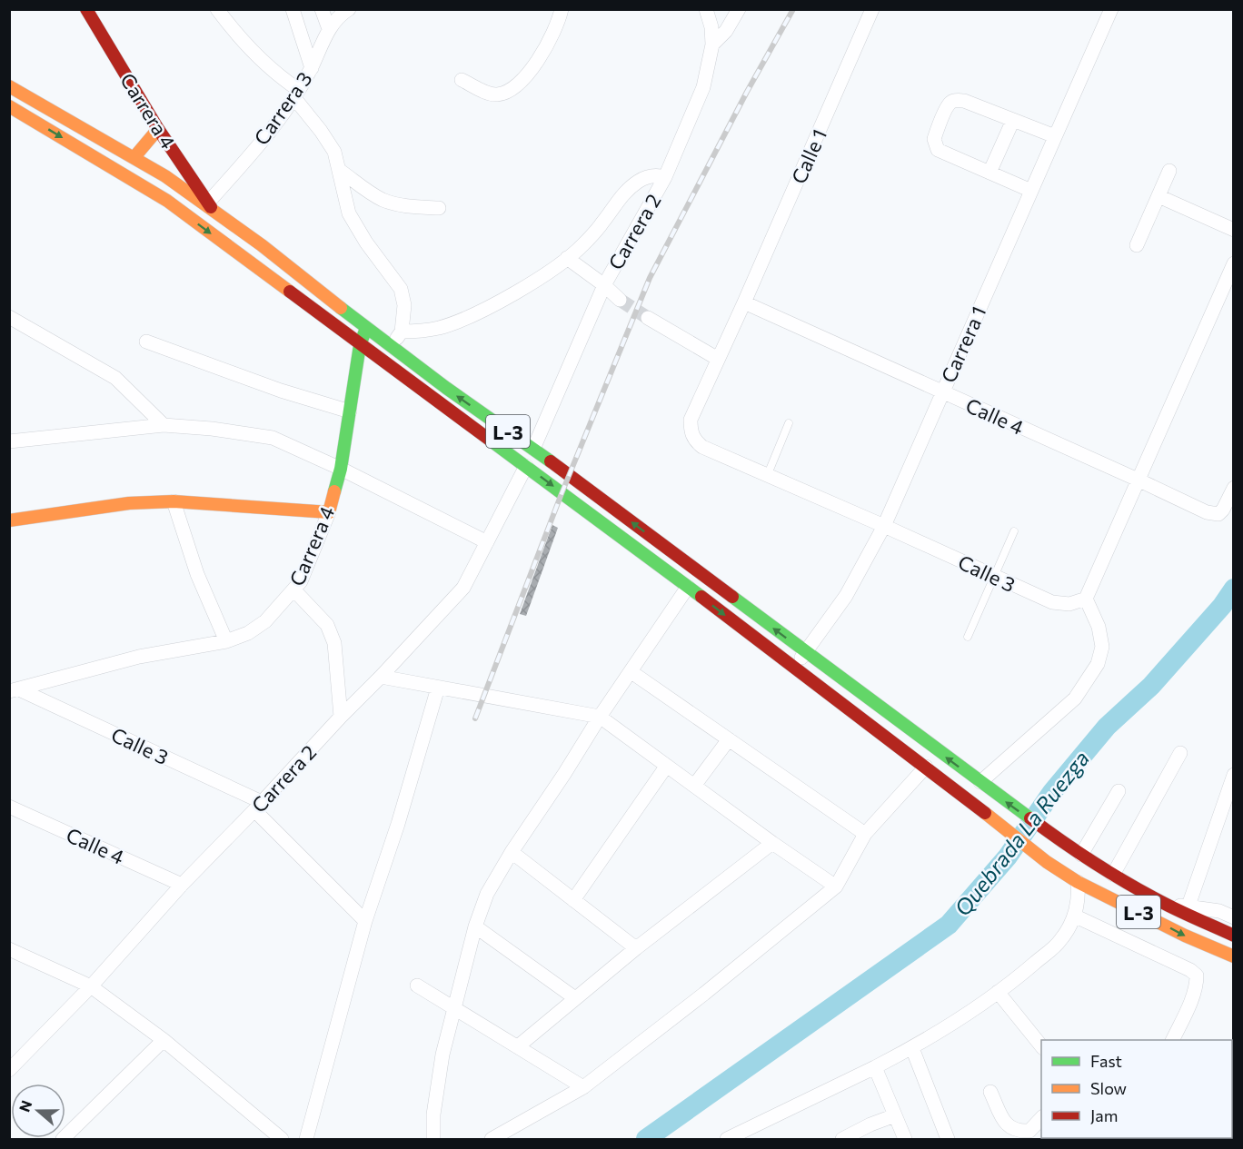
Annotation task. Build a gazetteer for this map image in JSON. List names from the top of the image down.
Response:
{
  "streets": {
    "main road": ["Carrera 4", "L-3"],
    "street": [
      "Carrera 3",
      "Calle 1",
      "Carrera 2",
      "Carrera 1",
      "Calle 4",
      "Calle 3"
    ]
  },
  "crossings": [
    ["Carrera 3", "Carrera 4"],
    ["Carrera 3", "L-3"],
    ["Carrera 4", "L-3"],
    ["Carrera 4", "Calle 3"],
    ["Calle 1", "Calle 4"],
    ["Calle 1", "Calle 3"],
    ["Carrera 2", "Calle 4"],
    ["Carrera 2", "L-3"],
    ["Carrera 2", "Calle 3"],
    ["Carrera 1", "Calle 4"],
    ["Carrera 1", "L-3"],
    ["Carrera 1", "Calle 3"],
    ["Calle 4", "Calle 3"]
  ],
  "water": ["Quebrada La Ruezga"],
  "legend": ["Fast", "Slow", "Jam"],
  "north": "left"
}
